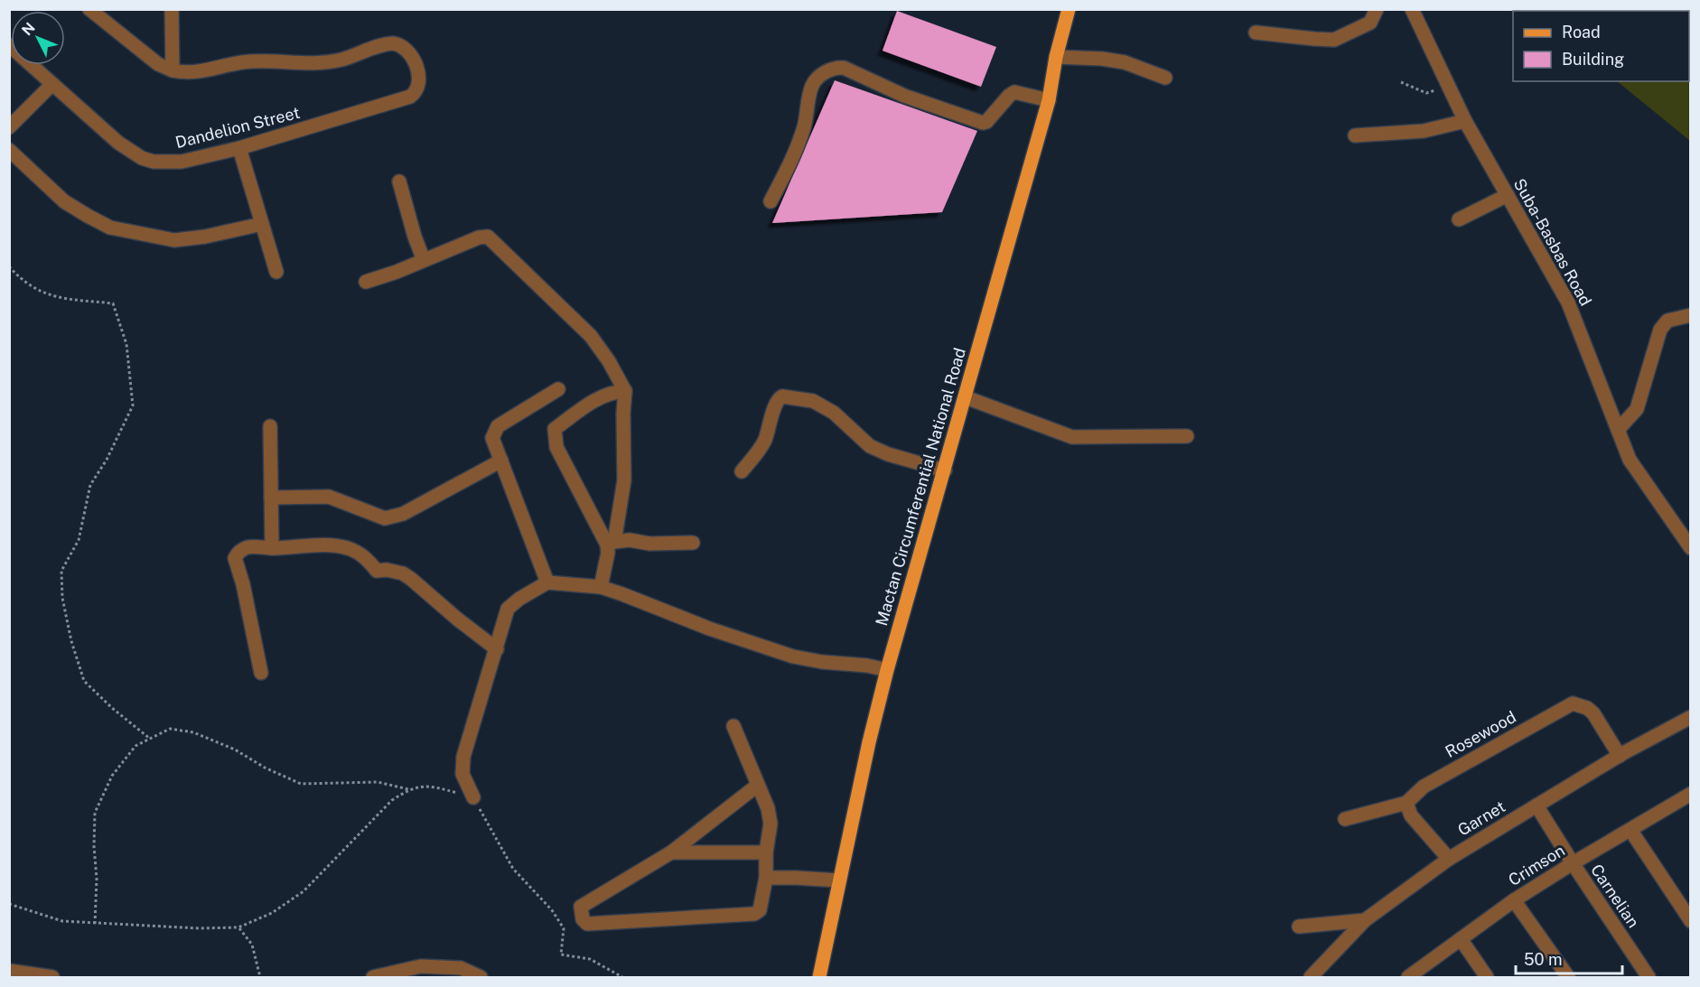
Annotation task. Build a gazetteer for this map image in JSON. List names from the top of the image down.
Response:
{
  "streets": {
    "main road": ["Mactan Circumferential National Road"],
    "street": [
      "Dandelion Street",
      "Suba-Basbas Road",
      "Rosewood",
      "Garnet",
      "Crimson",
      "Carnelian"
    ]
  },
  "crossings": [
    ["Rosewood", "Garnet"],
    ["Garnet", "Carnelian"],
    ["Crimson", "Carnelian"]
  ],
  "legend": ["Road", "Building"],
  "scale_bar": "50 m",
  "north": "top left"
}
